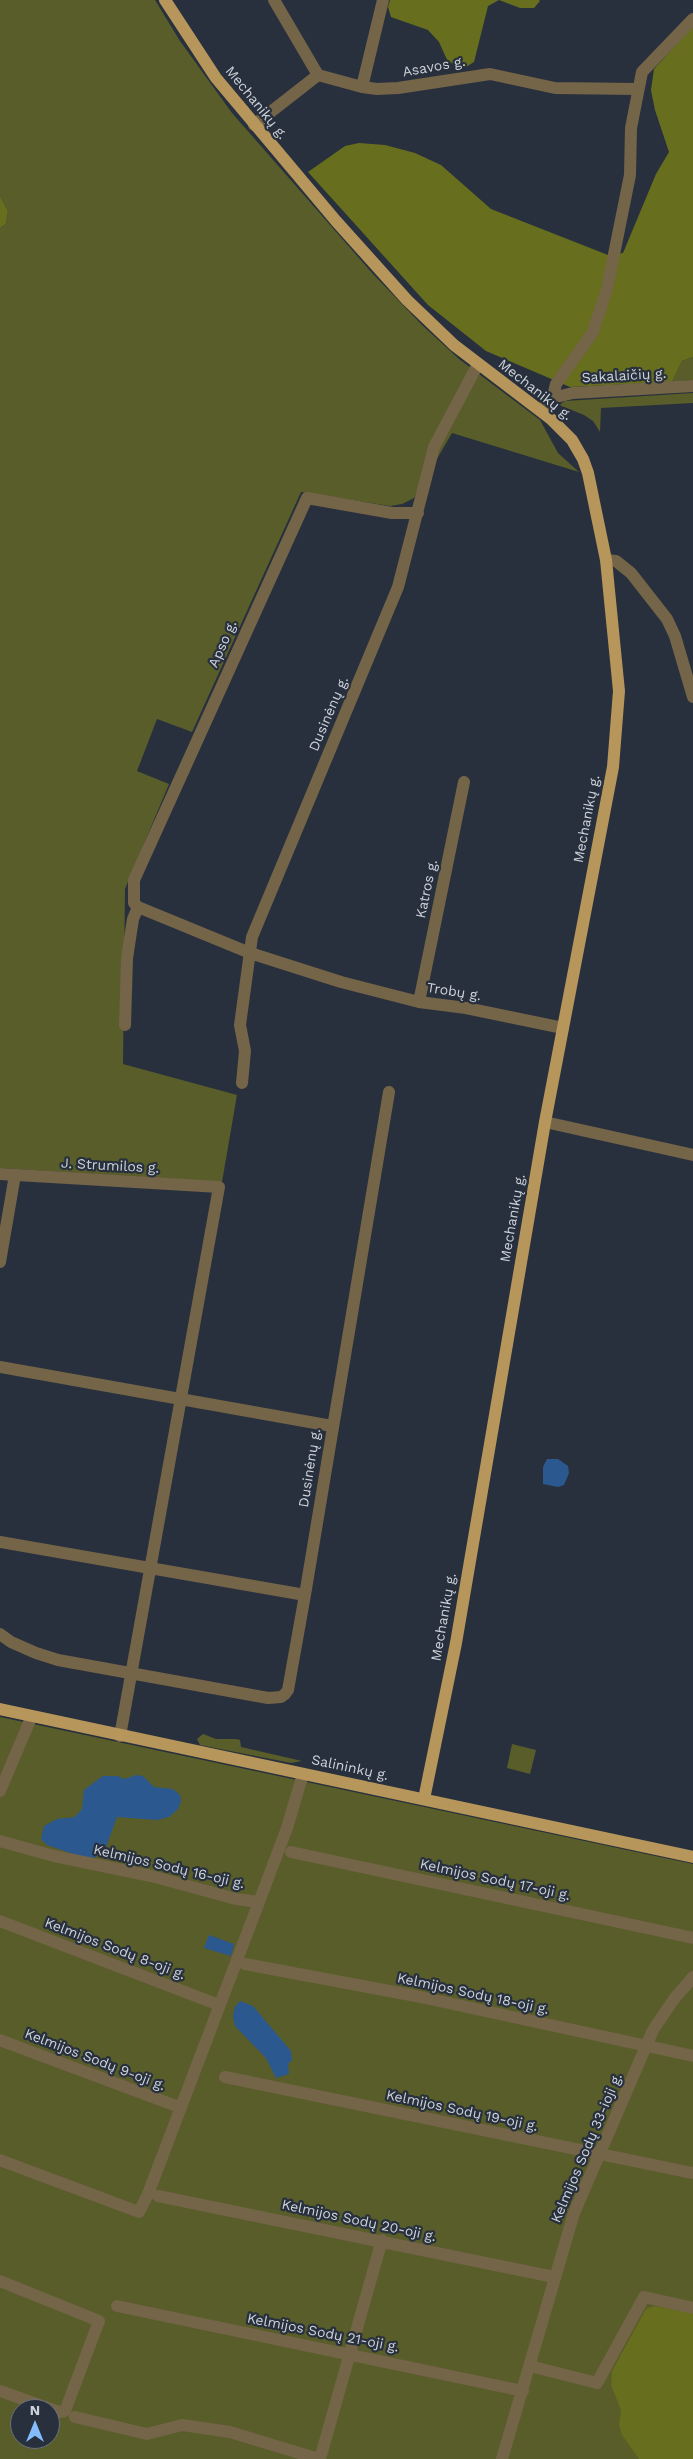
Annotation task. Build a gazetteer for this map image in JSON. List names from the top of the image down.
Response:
{
  "streets": {
    "main road": ["Mechanikų g.", "Salininkų g."],
    "street": [
      "Asavos g.",
      "Sakalaičių g.",
      "Apso g.",
      "Dusinėnų g.",
      "Katros g.",
      "Trobų g.",
      "J. Strumilos g.",
      "Kelmijos Sodų 16-oji g.",
      "Kelmijos Sodų 17-oji g.",
      "Kelmijos Sodų 8-oji g.",
      "Kelmijos Sodų 18-oji g.",
      "Kelmijos Sodų 9-oji g.",
      "Kelmijos Sodų 19-oji g.",
      "Kelmijos Sodų 33-ioji g.",
      "Kelmijos Sodų 20-oji g.",
      "Kelmijos Sodų 21-oji g."
    ]
  },
  "crossings": [
    ["Mechanikų g.", "Dusinėnų g."],
    ["Mechanikų g.", "Trobų g."],
    ["Mechanikų g.", "Salininkų g."],
    ["Apso g.", "Dusinėnų g."],
    ["Dusinėnų g.", "Trobų g."],
    ["Katros g.", "Trobų g."],
    ["Salininkų g.", "Kelmijos Sodų 16-oji g."],
    ["Kelmijos Sodų 18-oji g.", "Kelmijos Sodų 33-ioji g."],
    ["Kelmijos Sodų 19-oji g.", "Kelmijos Sodų 33-ioji g."],
    ["Kelmijos Sodų 33-ioji g.", "Kelmijos Sodų 20-oji g."],
    ["Kelmijos Sodų 33-ioji g.", "Kelmijos Sodų 21-oji g."]
  ],
  "north": "top"
}
